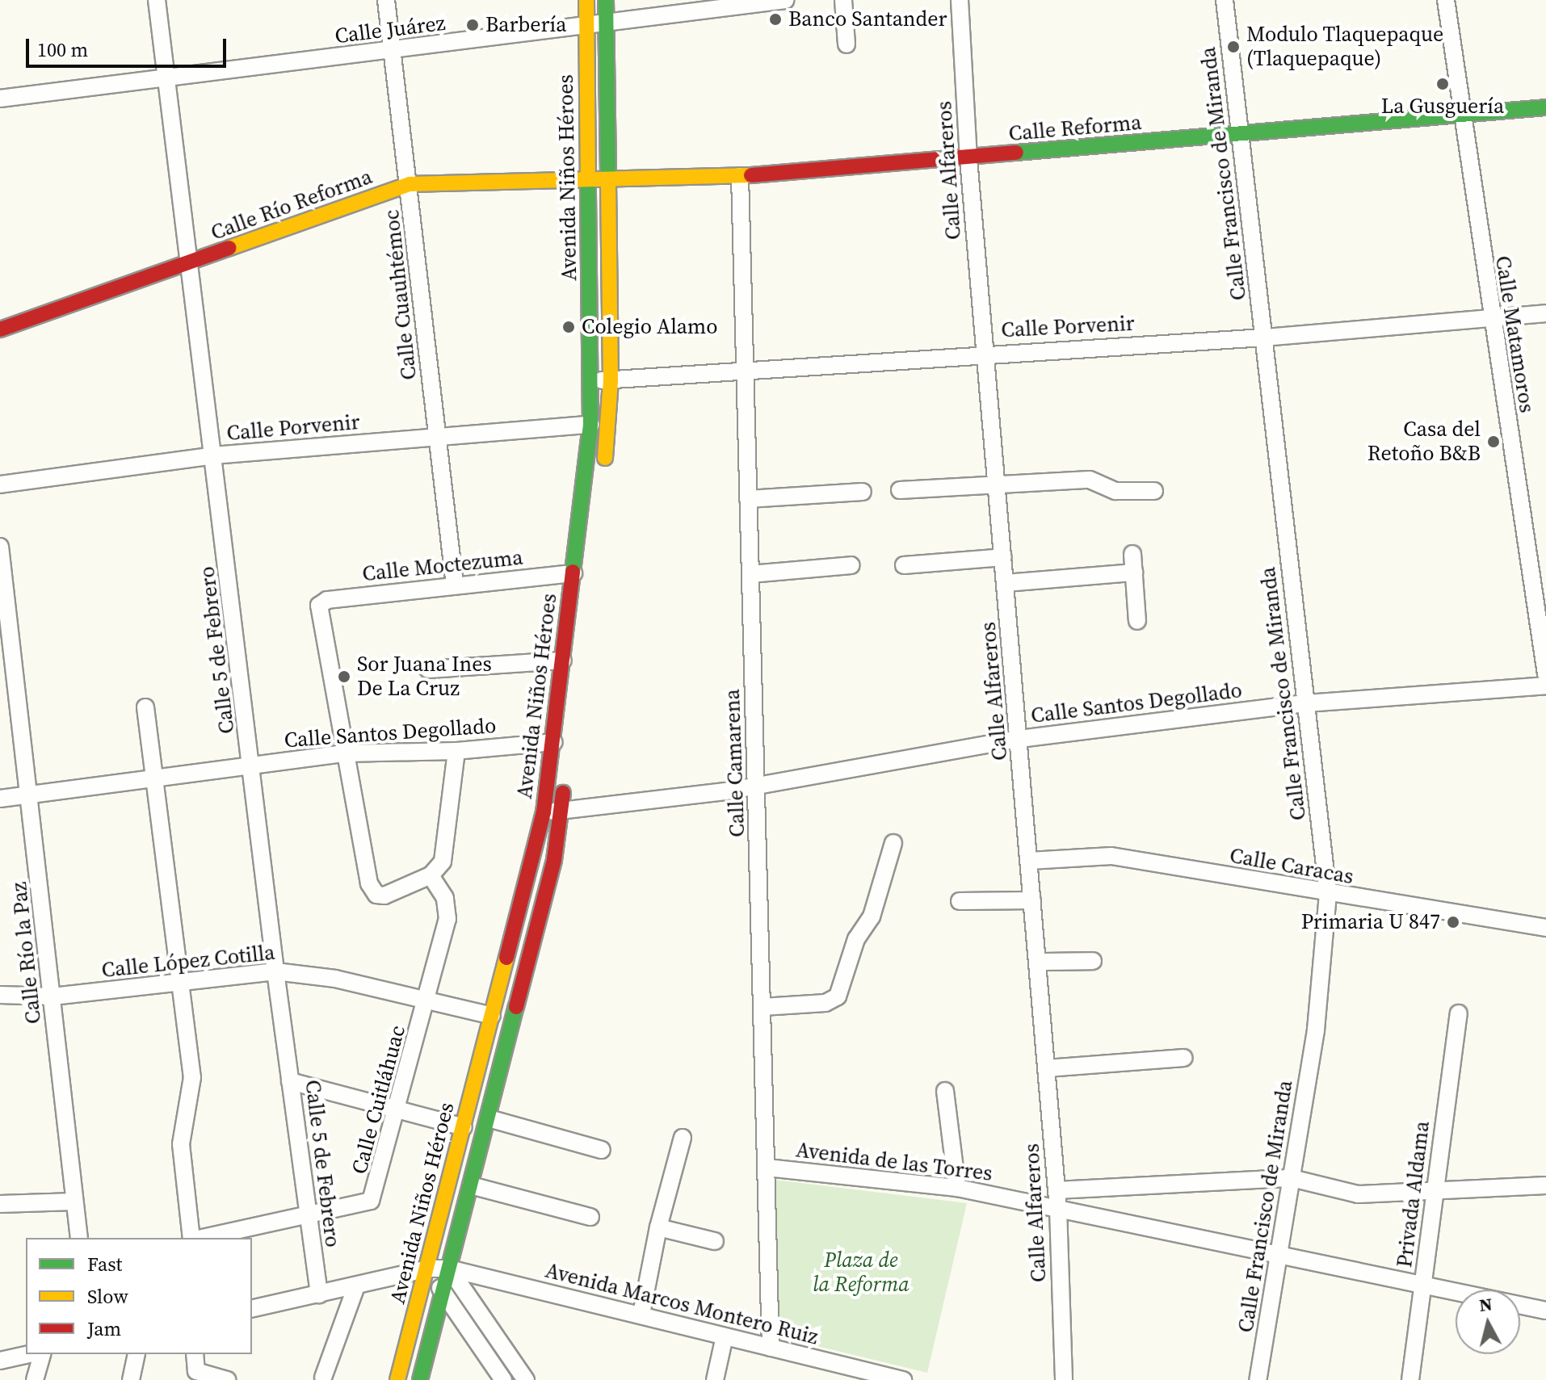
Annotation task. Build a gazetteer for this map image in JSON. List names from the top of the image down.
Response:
{
  "streets": {
    "main road": ["Calle Reforma", "Avenida Niños Héroes", "Calle Río Reforma"],
    "street": [
      "Calle Juárez",
      "Calle Alfareros",
      "Calle Francisco de Miranda",
      "Calle Cuauhtémoc",
      "Calle Porvenir",
      "Calle Matamoros",
      "Calle Moctezuma",
      "Calle 5 de Febrero",
      "Calle Santos Degollado",
      "Calle Camarena",
      "Calle Caracas",
      "Calle Río la Paz",
      "Calle López Cotilla",
      "Calle Cuitláhuac",
      "Avenida de las Torres",
      "Privada Aldama",
      "Avenida Marcos Montero Ruiz"
    ]
  },
  "crossings": [
    ["Calle Juárez", "Avenida Niños Héroes"],
    ["Calle Juárez", "Calle Cuauhtémoc"],
    ["Calle Juárez", "Calle 5 de Febrero"],
    ["Calle Reforma", "Calle Alfareros"],
    ["Calle Reforma", "Calle Francisco de Miranda"],
    ["Calle Reforma", "Avenida Niños Héroes"],
    ["Calle Reforma", "Calle Río Reforma"],
    ["Calle Reforma", "Calle Matamoros"],
    ["Calle Reforma", "Calle Camarena"],
    ["Calle Alfareros", "Calle Porvenir"],
    ["Calle Alfareros", "Calle Santos Degollado"],
    ["Calle Alfareros", "Calle Caracas"],
    ["Calle Alfareros", "Avenida de las Torres"],
    ["Calle Francisco de Miranda", "Calle Porvenir"],
    ["Calle Francisco de Miranda", "Calle Santos Degollado"],
    ["Calle Francisco de Miranda", "Calle Caracas"],
    ["Calle Francisco de Miranda", "Avenida de las Torres"],
    ["Avenida Niños Héroes", "Calle Río Reforma"],
    ["Avenida Niños Héroes", "Calle Porvenir"],
    ["Avenida Niños Héroes", "Calle Moctezuma"],
    ["Avenida Niños Héroes", "Calle Santos Degollado"],
    ["Avenida Niños Héroes", "Calle López Cotilla"],
    ["Avenida Niños Héroes", "Avenida Marcos Montero Ruiz"],
    ["Calle Río Reforma", "Calle Cuauhtémoc"],
    ["Calle Río Reforma", "Calle 5 de Febrero"],
    ["Calle Cuauhtémoc", "Calle Porvenir"],
    ["Calle Cuauhtémoc", "Calle Moctezuma"],
    ["Calle Porvenir", "Calle Matamoros"],
    ["Calle Porvenir", "Calle 5 de Febrero"],
    ["Calle Porvenir", "Calle Camarena"],
    ["Calle Moctezuma", "Calle Santos Degollado"],
    ["Calle 5 de Febrero", "Calle Santos Degollado"],
    ["Calle 5 de Febrero", "Calle López Cotilla"],
    ["Calle 5 de Febrero", "Calle Cuitláhuac"],
    ["Calle 5 de Febrero", "Avenida Marcos Montero Ruiz"],
    ["Calle Santos Degollado", "Calle Camarena"],
    ["Calle Santos Degollado", "Calle Río la Paz"],
    ["Calle Camarena", "Avenida de las Torres"],
    ["Calle Camarena", "Avenida Marcos Montero Ruiz"],
    ["Calle Río la Paz", "Calle López Cotilla"],
    ["Calle López Cotilla", "Calle Cuitláhuac"],
    ["Avenida de las Torres", "Privada Aldama"]
  ],
  "parks": ["Plaza de la Reforma"],
  "places": [
    "Banco Santander",
    "Barbería",
    "Modulo Tlaquepaque (Tlaquepaque)",
    "La Gusguería",
    "Colegio Alamo",
    "Casa del Retoño B&B",
    "Sor Juana Ines De La Cruz",
    "Primaria U 847"
  ],
  "legend": ["Fast", "Slow", "Jam"],
  "scale_bar": "100 m",
  "north": "top"
}
